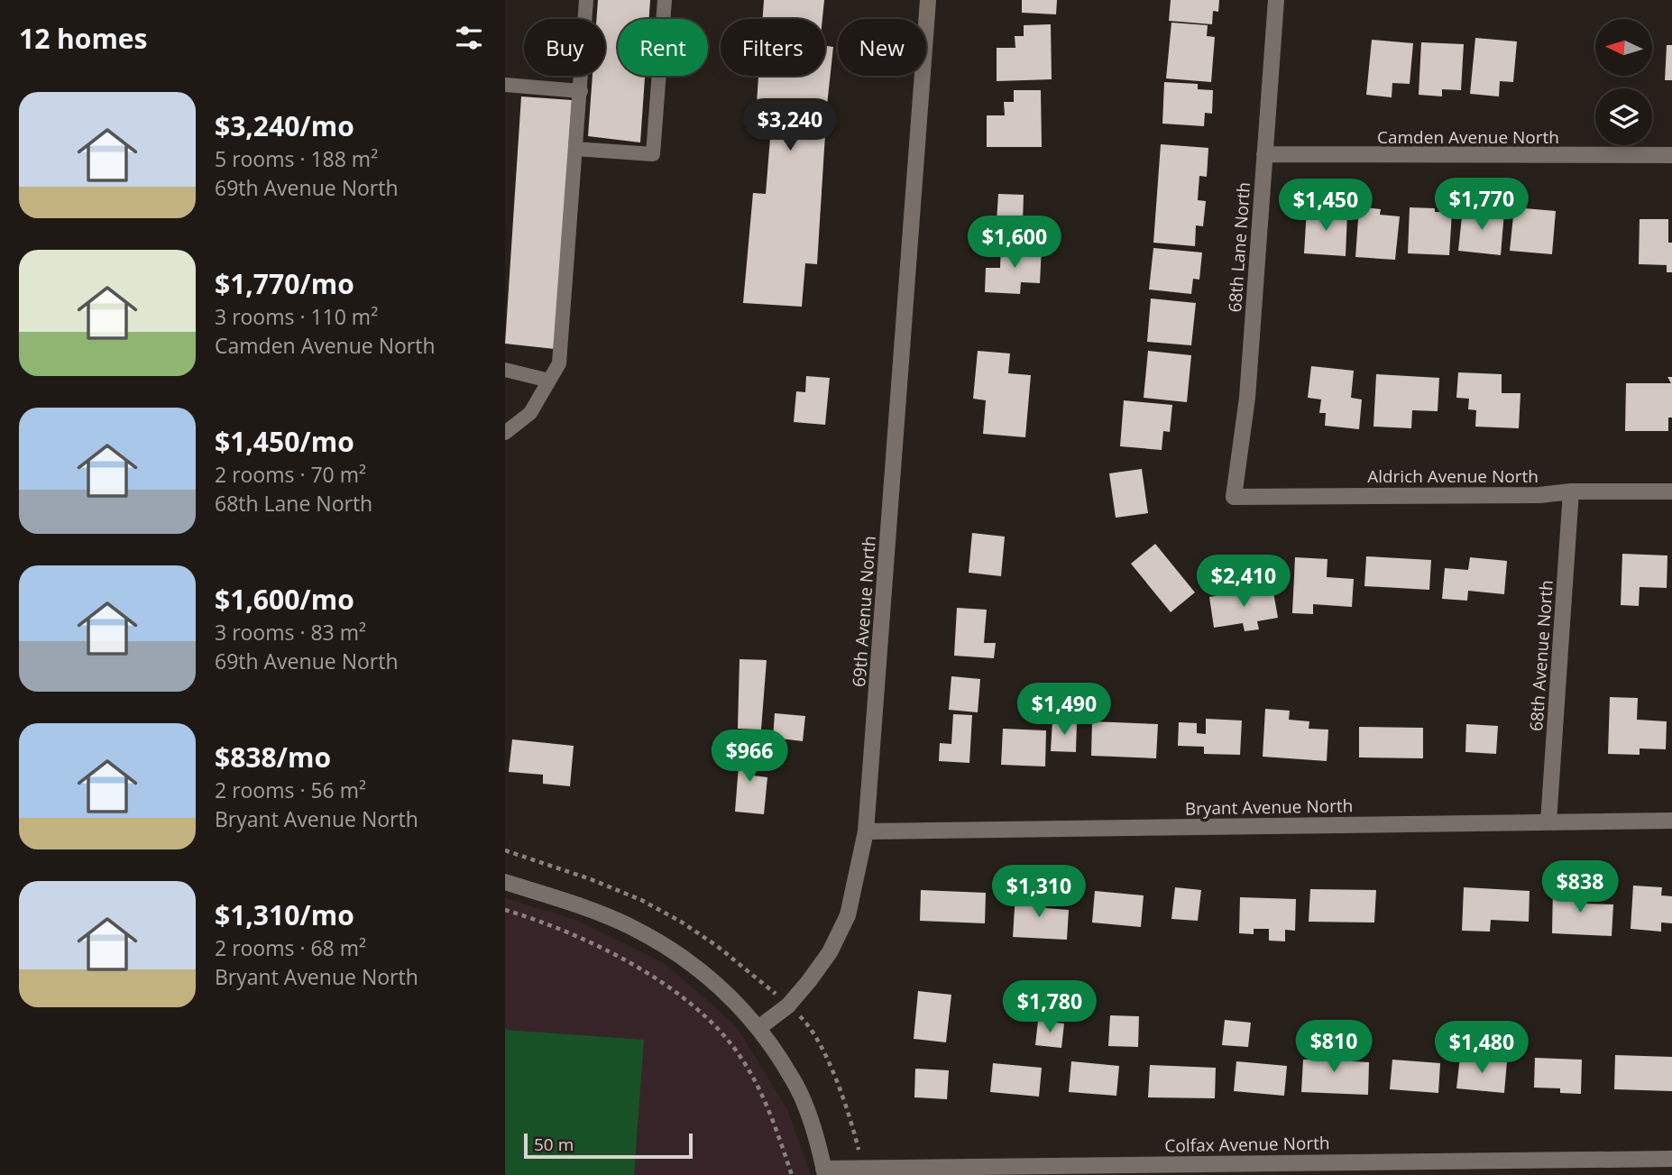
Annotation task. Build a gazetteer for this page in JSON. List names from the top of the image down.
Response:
{
  "streets": {
    "street": [
      "Camden Avenue North",
      "68th Lane North",
      "Aldrich Avenue North",
      "69th Avenue North",
      "68th Avenue North",
      "Bryant Avenue North",
      "Colfax Avenue North"
    ]
  },
  "crossings": [
    ["Camden Avenue North", "68th Lane North"],
    ["68th Lane North", "Aldrich Avenue North"],
    ["Aldrich Avenue North", "68th Avenue North"],
    ["69th Avenue North", "Bryant Avenue North"],
    ["68th Avenue North", "Bryant Avenue North"]
  ],
  "scale_bar": "50 m",
  "north": "left",
  "page": {
    "heading": "12 homes",
    "chip": [
      "Buy",
      "Rent",
      "Filters",
      "New"
    ],
    "list": [
      {
        "name": "$3,240/mo",
        "note": "5 rooms · 188 m² · 69th Avenue North"
      },
      {
        "name": "$1,770/mo",
        "note": "3 rooms · 110 m² · Camden Avenue North"
      },
      {
        "name": "$1,450/mo",
        "note": "2 rooms · 70 m² · 68th Lane North"
      },
      {
        "name": "$1,600/mo",
        "note": "3 rooms · 83 m² · 69th Avenue North"
      },
      {
        "name": "$838/mo",
        "note": "2 rooms · 56 m² · Bryant Avenue North"
      },
      {
        "name": "$1,310/mo",
        "note": "2 rooms · 68 m² · Bryant Avenue North"
      }
    ],
    "price": [
      "$3,240",
      "$1,770",
      "$1,450",
      "$1,600",
      "$2,410",
      "$1,490",
      "$966",
      "$838",
      "$1,310",
      "$1,780",
      "$810",
      "$1,480"
    ],
    "scale": "50 m"
  }
}
